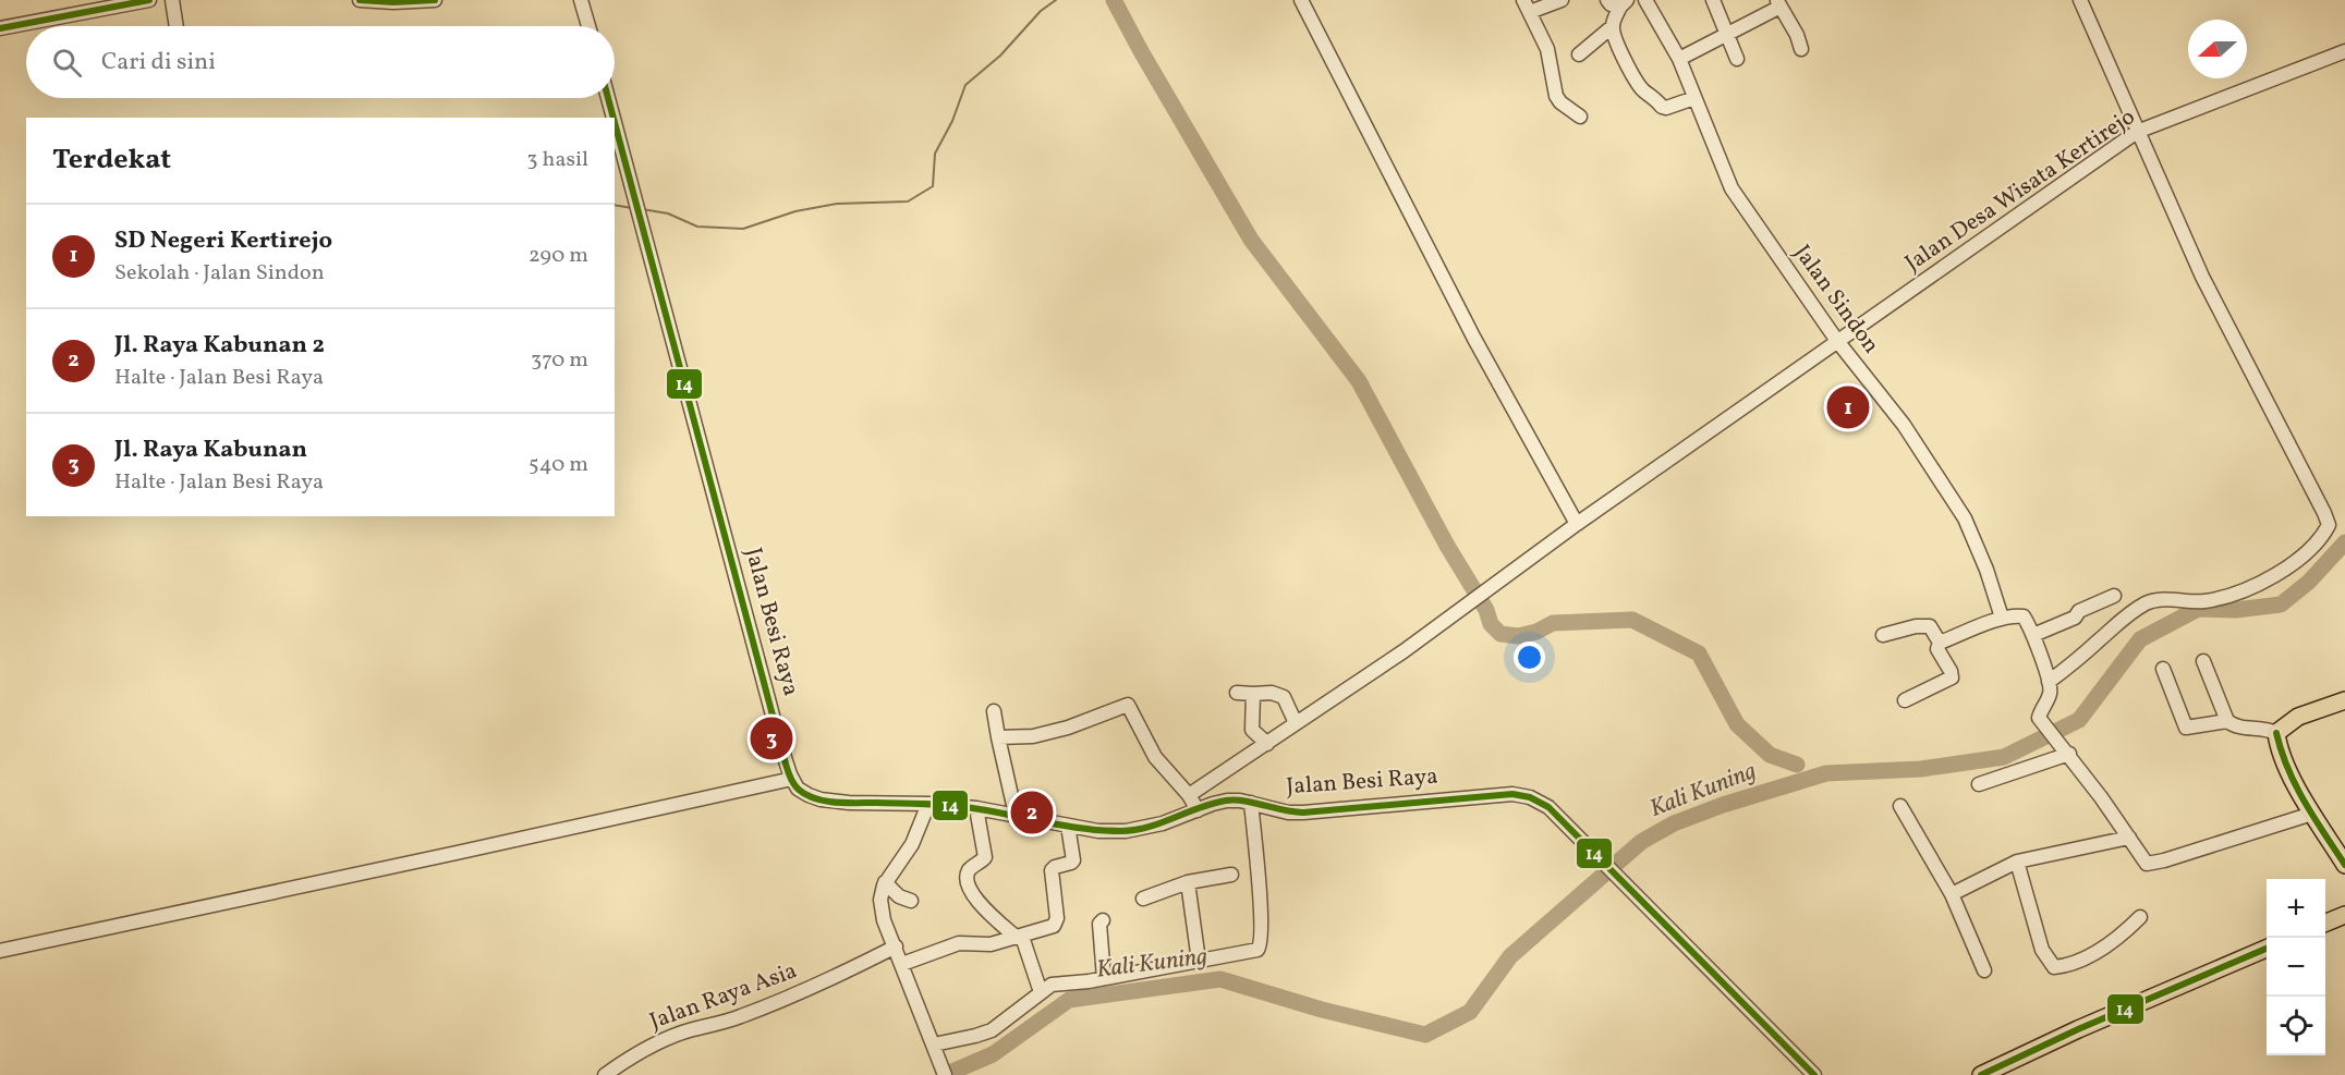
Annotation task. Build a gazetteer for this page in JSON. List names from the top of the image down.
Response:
{
  "streets": {
    "street": [
      "Jalan Desa Wisata Kertirejo",
      "Jalan Sindon",
      "Jalan Besi Raya",
      "Jalan Raya Asia"
    ]
  },
  "crossings": [
    ["Jalan Desa Wisata Kertirejo", "Jalan Sindon"]
  ],
  "water": ["Kali Kuning"],
  "lines": ["transit line 14"],
  "north": "left",
  "page": {
    "search": "Cari di sini",
    "heading": ["Terdekat", "3 hasil"],
    "list": [
      {
        "mark": "1",
        "name": "SD Negeri Kertirejo",
        "note": "Sekolah · Jalan Sindon",
        "value": "290 m"
      },
      {
        "mark": "2",
        "name": "Jl. Raya Kabunan 2",
        "note": "Halte · Jalan Besi Raya",
        "value": "370 m"
      },
      {
        "mark": "3",
        "name": "Jl. Raya Kabunan",
        "note": "Halte · Jalan Besi Raya",
        "value": "540 m"
      }
    ],
    "pins": ["1", "3", "2"],
    "map_buttons": ["+", "−"]
  }
}
